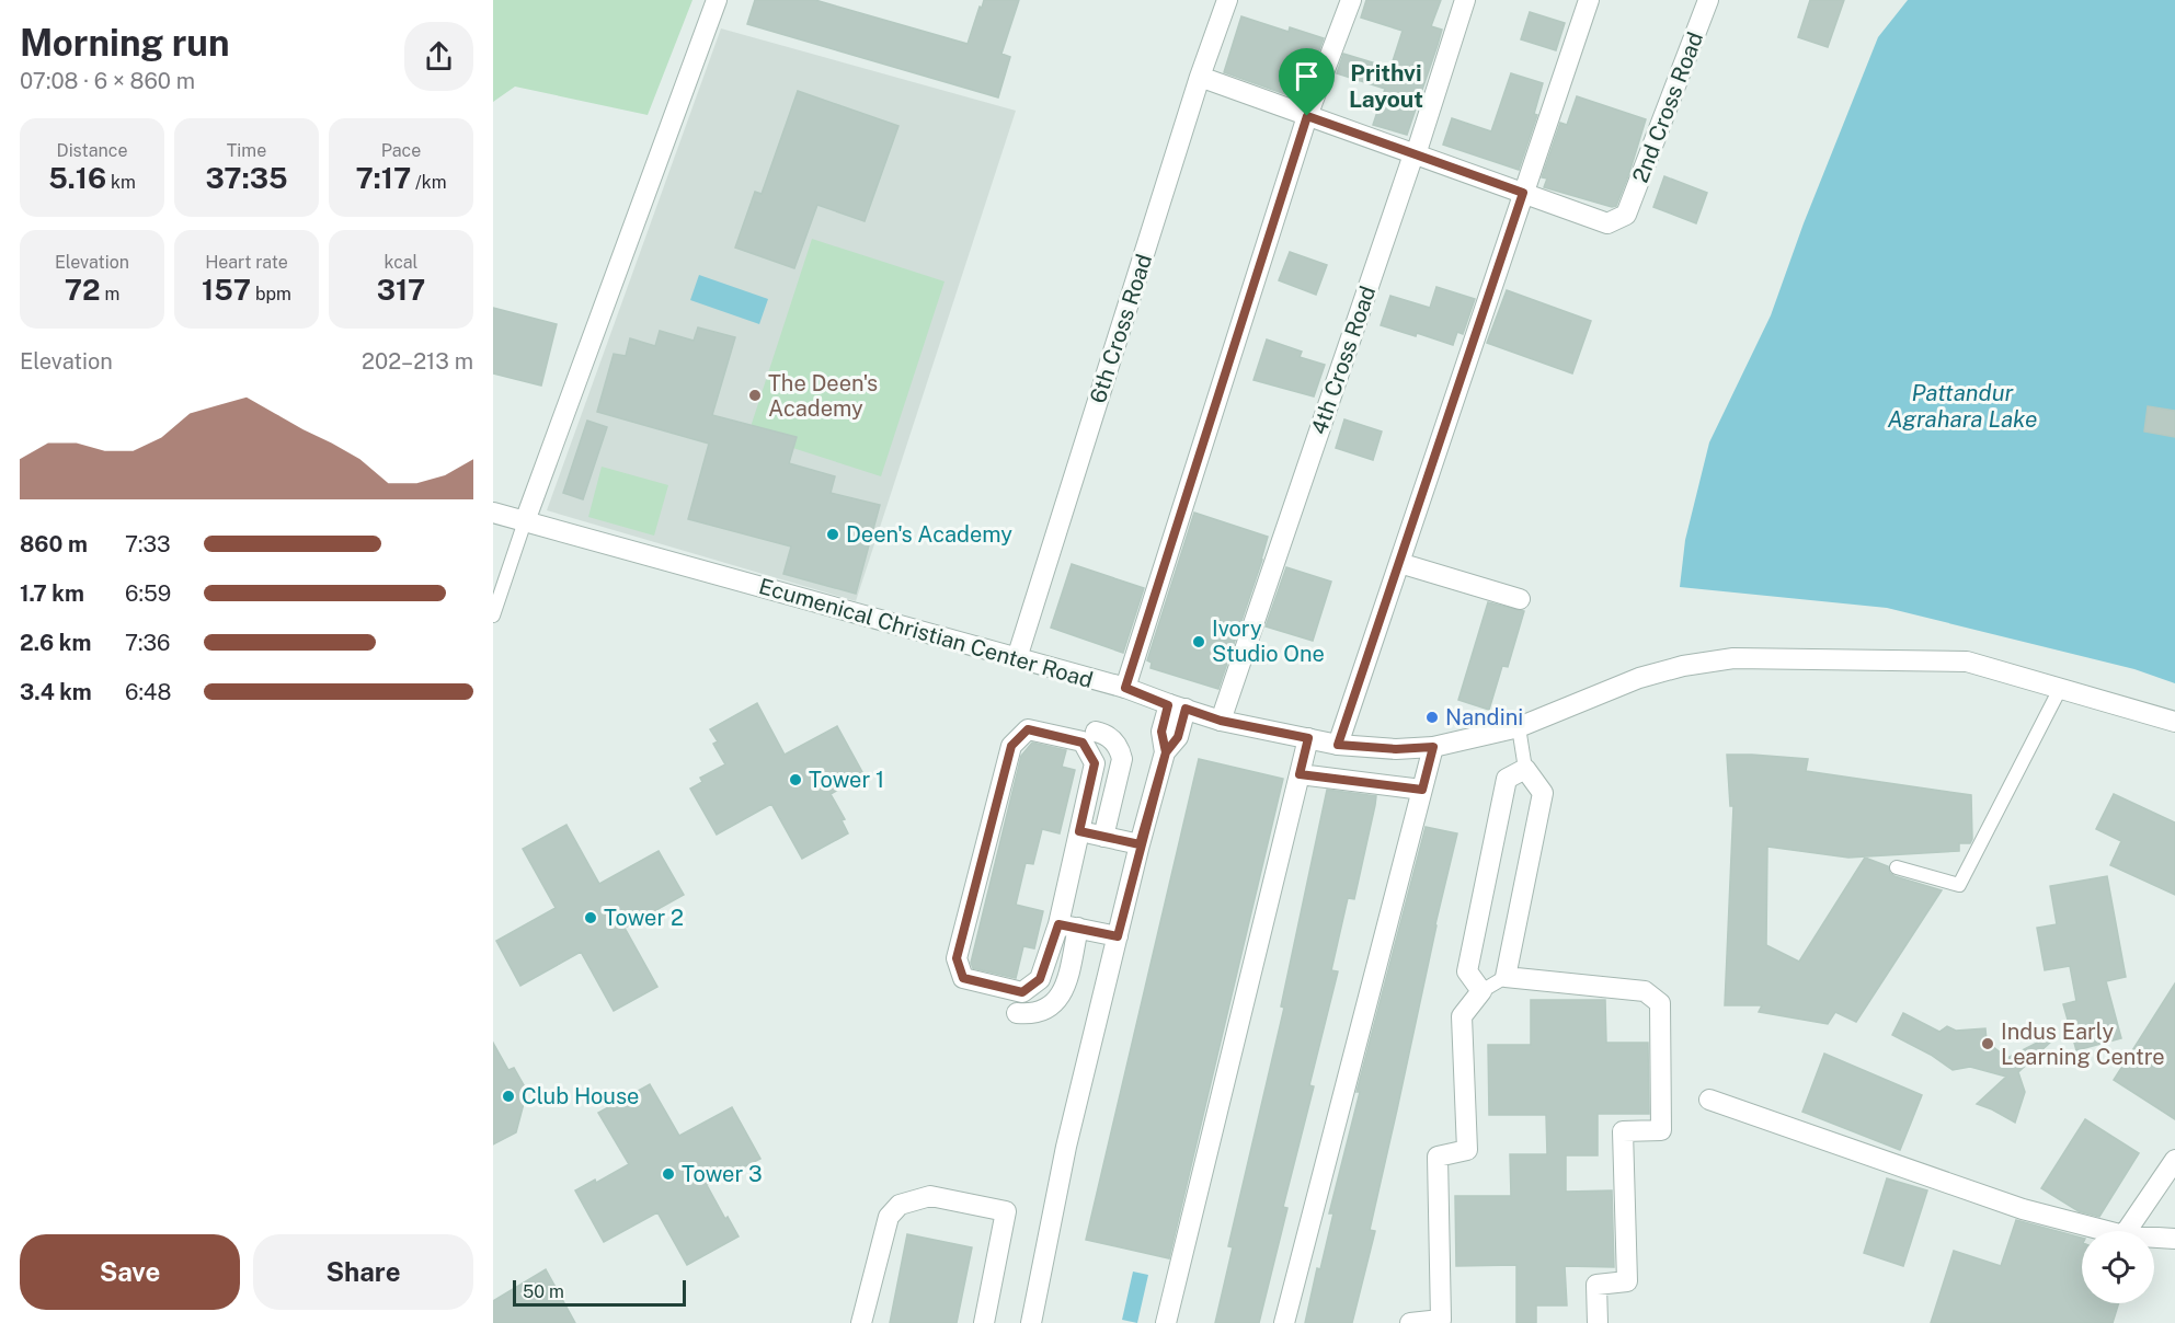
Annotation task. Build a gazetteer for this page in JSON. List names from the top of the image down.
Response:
{
  "streets": {
    "street": [
      "2nd Cross Road",
      "6th Cross Road",
      "4th Cross Road",
      "Ecumenical Christian Center Road"
    ]
  },
  "crossings": [
    ["6th Cross Road", "Ecumenical Christian Center Road"],
    ["4th Cross Road", "Ecumenical Christian Center Road"]
  ],
  "districts": ["Prithvi Layout"],
  "water": ["Pattandur Agrahara Lake"],
  "places": [
    "The Deen's Academy",
    "Deen's Academy",
    "Ivory Studio One",
    "Nandini",
    "Tower 1",
    "Tower 2",
    "Indus Early Learning Centre",
    "Club House",
    "Tower 3"
  ],
  "scale_bar": "50 m",
  "page": {
    "heading": ["Morning run", "07:08 · 6 × 860 m"],
    "stats": [
      ["Distance", "5.16 km"],
      ["Time", "37:35"],
      ["Pace", "7:17 /km"],
      ["Elevation", "72 m"],
      ["Heart rate", "157 bpm"],
      ["kcal", "317"]
    ],
    "chart": ["Elevation", "202–213 m"],
    "list": [
      {
        "name": "860 m",
        "note": "7:33"
      },
      {
        "name": "1.7 km",
        "note": "6:59"
      },
      {
        "name": "2.6 km",
        "note": "7:36"
      },
      {
        "name": "3.4 km",
        "note": "6:48"
      }
    ],
    "buttons": ["Save", "Share"],
    "scale": "50 m"
  }
}
